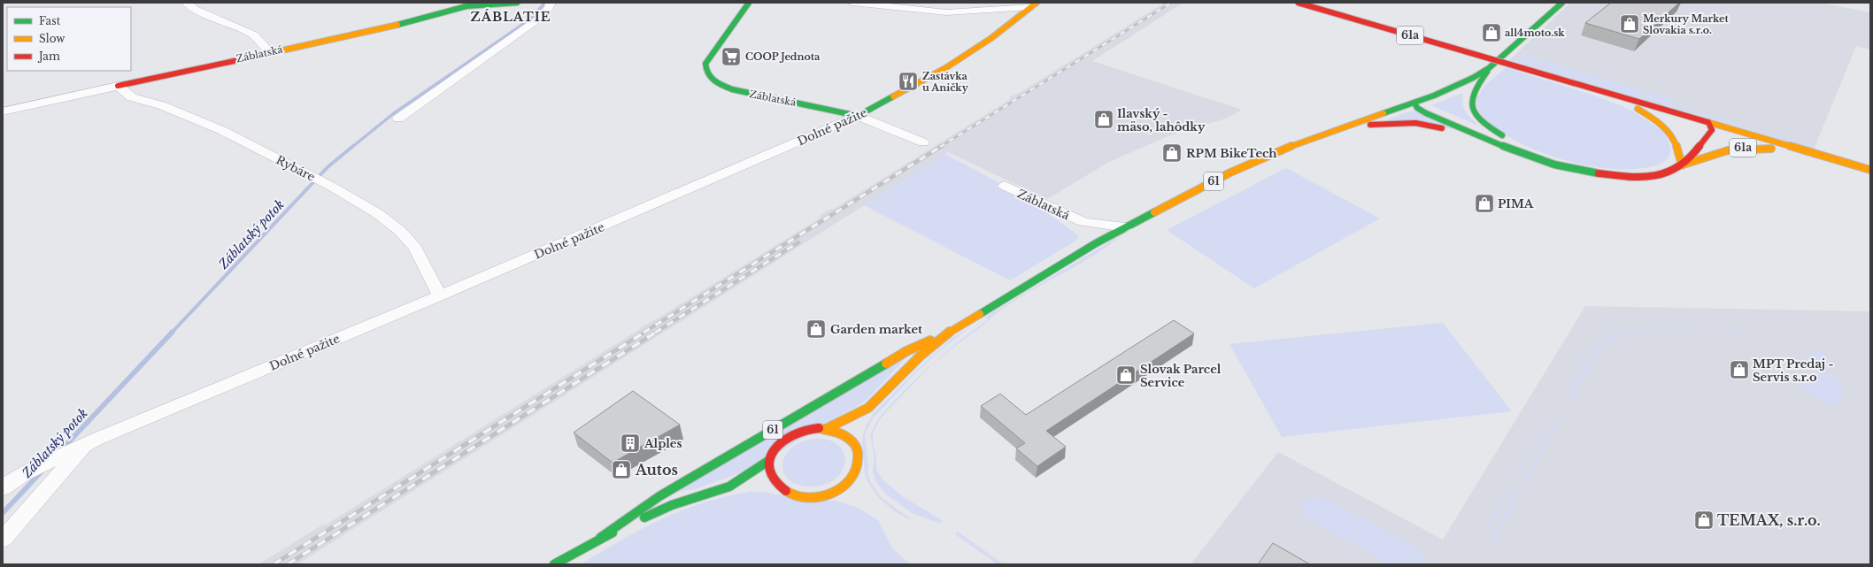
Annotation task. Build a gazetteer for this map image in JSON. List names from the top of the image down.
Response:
{
  "streets": {
    "main road": [
      "61a",
      "Záblatská",
      "Dolné pažite",
      "61"
    ],
    "street": ["Rybáre"]
  },
  "crossings": [
    ["61a", "61"],
    ["Záblatská", "Dolné pažite"],
    ["Záblatská", "Rybáre"],
    ["Záblatská", "61"],
    ["Dolné pažite", "Rybáre"]
  ],
  "districts": ["ZÁBLATIE"],
  "water": ["Záblatský potok"],
  "places": {
    "shop": [
      "Merkury Market Slovakia s.r.o.",
      "all4moto.sk",
      "Ilavský - mäso, lahôdky",
      "RPM BikeTech",
      "PIMA",
      "Garden market",
      "MPT Predaj - Servis s.r.o",
      "Slovak Parcel Service",
      "Autos",
      "TEMAX, s.r.o."
    ],
    "supermarket": ["COOP Jednota"],
    "restaurant": ["Zastávka u Aničky"],
    "building": ["Alples"]
  },
  "legend": ["Fast", "Slow", "Jam"]
}
